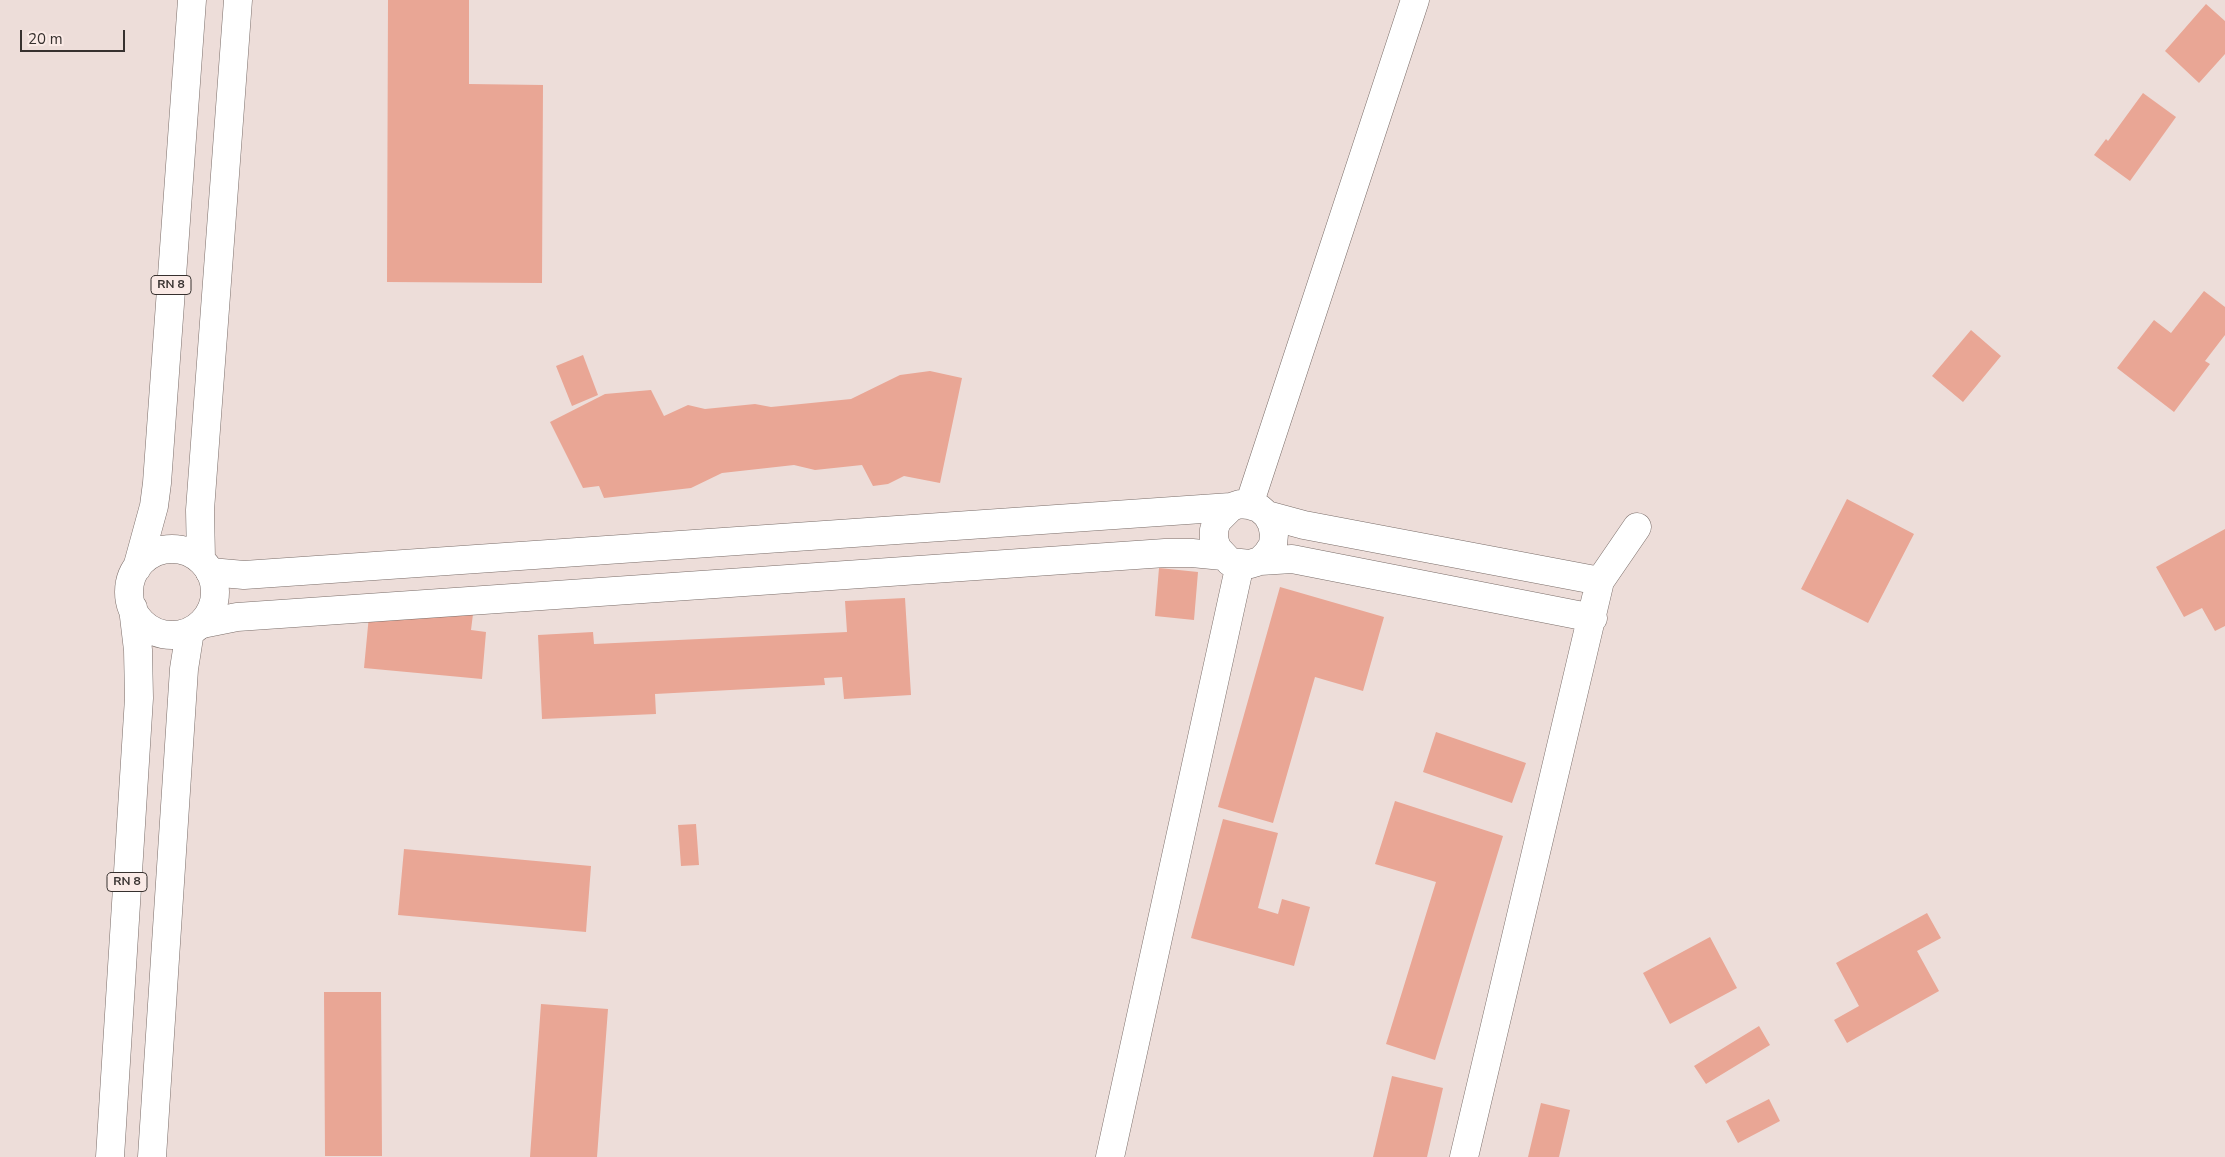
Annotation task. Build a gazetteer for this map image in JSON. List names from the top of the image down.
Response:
{
  "streets": {
    "street": ["RN 8"]
  },
  "scale_bar": "20 m"
}
